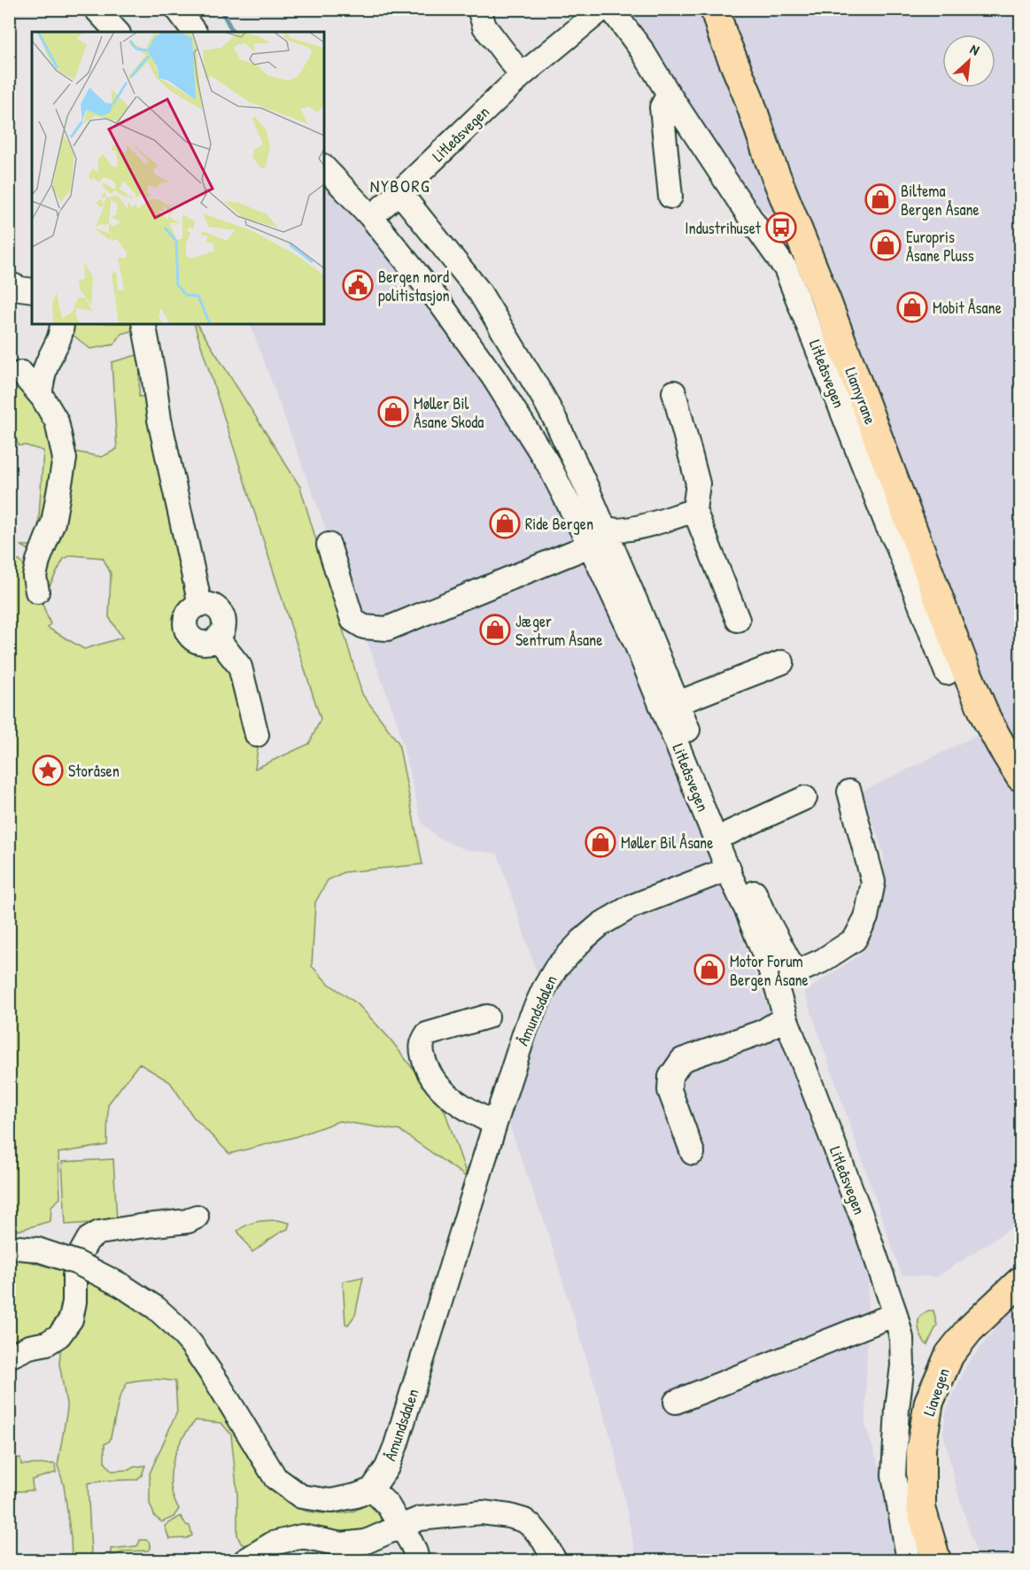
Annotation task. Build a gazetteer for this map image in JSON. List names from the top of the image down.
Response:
{
  "streets": {
    "main road": ["Liamyrane", "Liavegen"],
    "street": ["Litleåsvegen", "Åmundsdalen"]
  },
  "crossings": [
    ["Litleåsvegen", "Åmundsdalen"]
  ],
  "districts": ["NYBORG"],
  "places": {
    "shop": [
      "Biltema Bergen Åsane",
      "Europris Åsane Pluss",
      "Mobit Åsane",
      "Møller Bil Åsane Skoda",
      "Ride Bergen",
      "Jæger Sentrum Åsane",
      "Møller Bil Åsane",
      "Motor Forum Bergen Åsane"
    ],
    "bus stop": ["Industrihuset"],
    "public building": ["Bergen nord politistasjon"],
    "place": ["Storåsen"]
  },
  "north": "top right"
}
